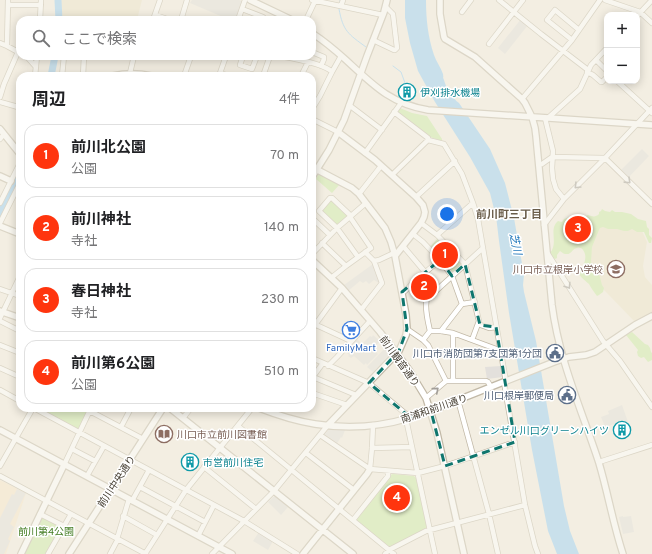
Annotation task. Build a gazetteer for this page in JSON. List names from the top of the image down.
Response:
{
  "streets": {
    "street": ["前川観音通り", "南浦和前川通り", "前川中央通り"]
  },
  "crossings": [
    ["前川観音通り", "南浦和前川通り"]
  ],
  "districts": ["前川町三丁目"],
  "water": ["芝川"],
  "parks": ["前川第4公園"],
  "places": {
    "building": ["伊刈排水機場", "エンゼル川口グリーンハイツ", "市営前川住宅"],
    "school or university": ["川口市立根岸小学校"],
    "supermarket": ["FamilyMart"],
    "public building": ["川口市消防団第7支団第1分団", "川口根岸郵便局"],
    "library": ["川口市立前川図書館"]
  },
  "page": {
    "map_buttons": ["+", "−"],
    "search": "ここで検索",
    "heading": ["周辺", "4件"],
    "list": [
      {
        "mark": "1",
        "name": "前川北公園",
        "note": "公園",
        "value": "70 m"
      },
      {
        "mark": "2",
        "name": "前川神社",
        "note": "寺社",
        "value": "140 m"
      },
      {
        "mark": "3",
        "name": "春日神社",
        "note": "寺社",
        "value": "230 m"
      },
      {
        "mark": "4",
        "name": "前川第6公園",
        "note": "公園",
        "value": "510 m"
      }
    ],
    "pins": [
      "3",
      "1",
      "2",
      "4"
    ]
  }
}
